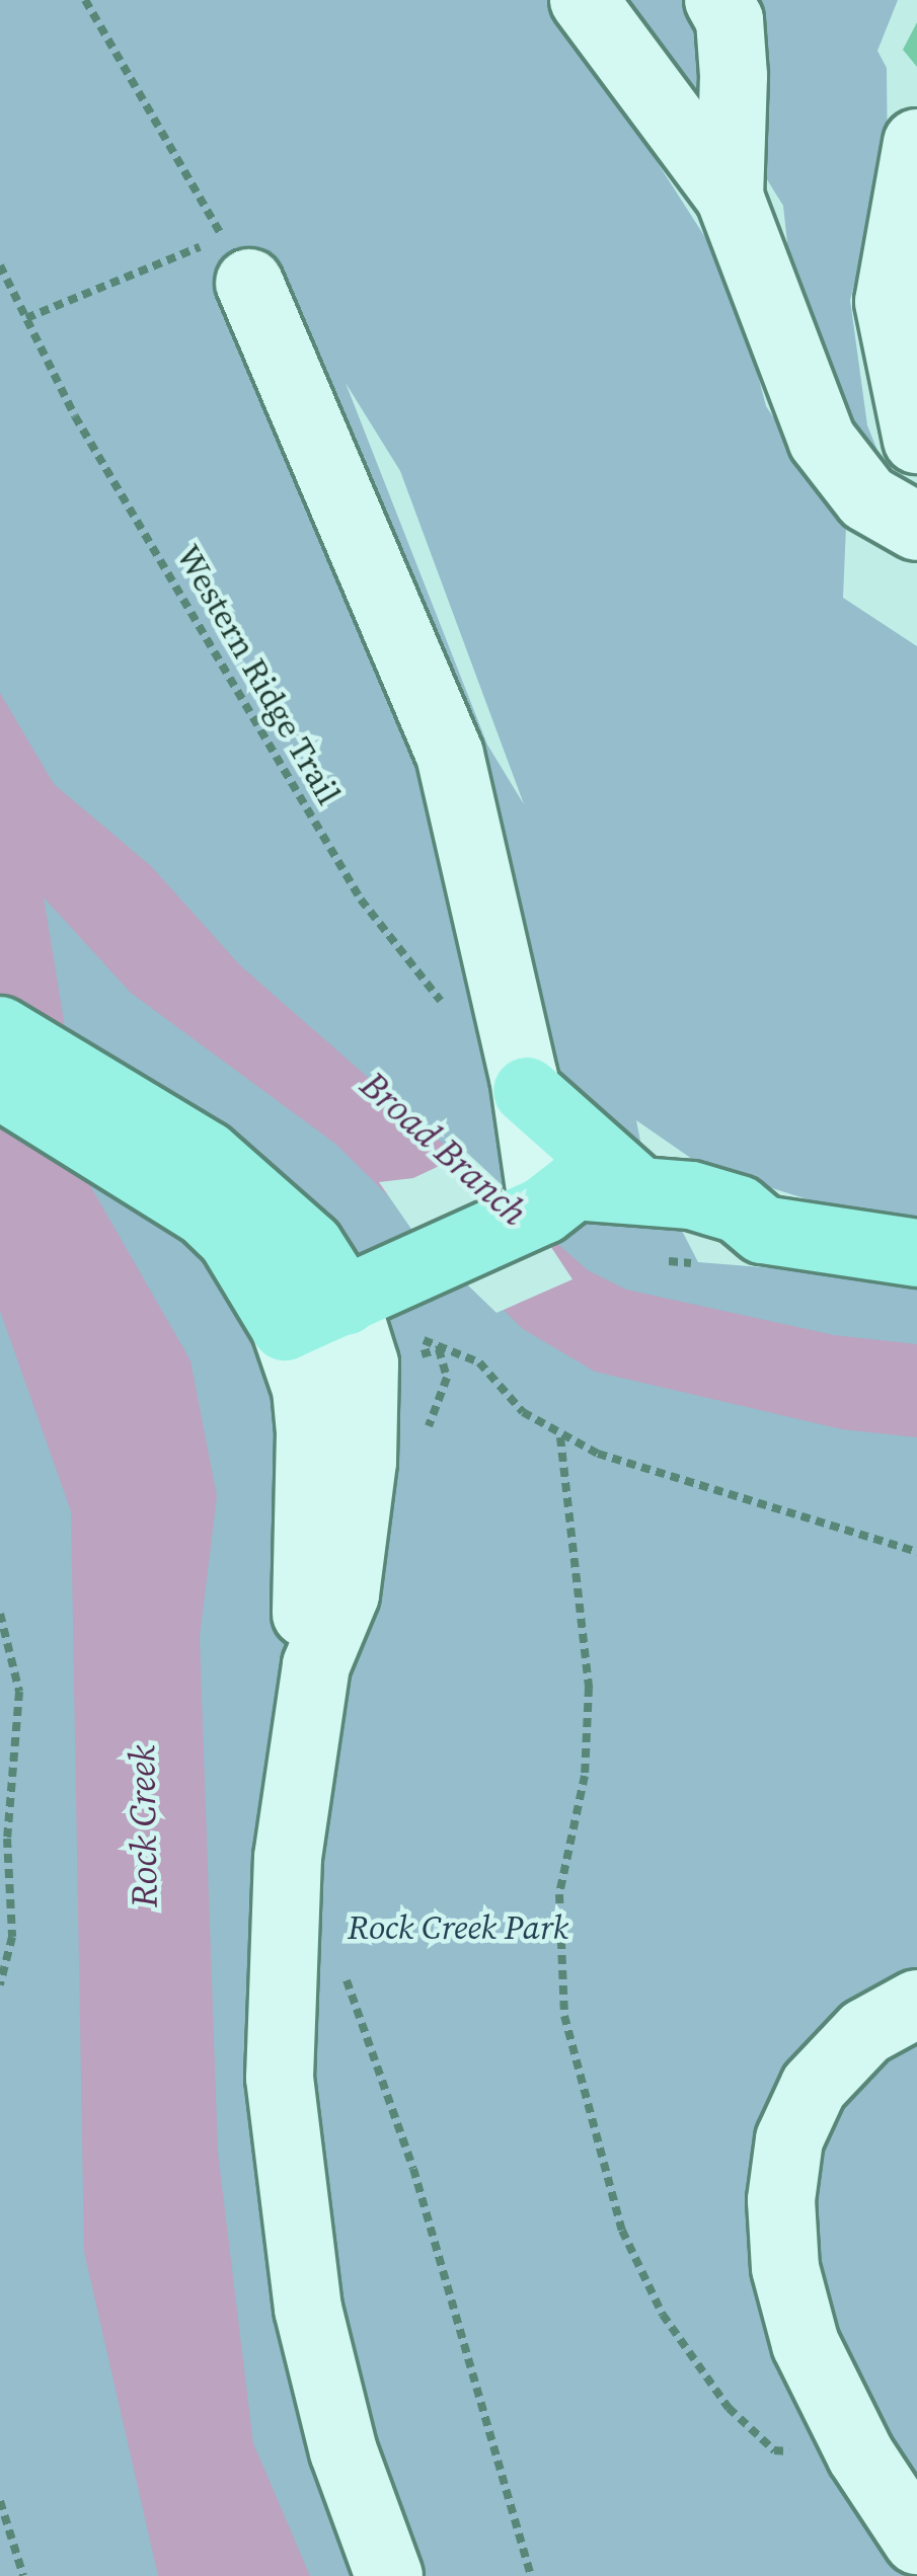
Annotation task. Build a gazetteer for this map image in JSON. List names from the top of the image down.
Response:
{
  "streets": {
    "path": ["Western Ridge Trail"]
  },
  "water": ["Broad Branch", "Rock Creek"],
  "parks": ["Rock Creek Park"]
}
